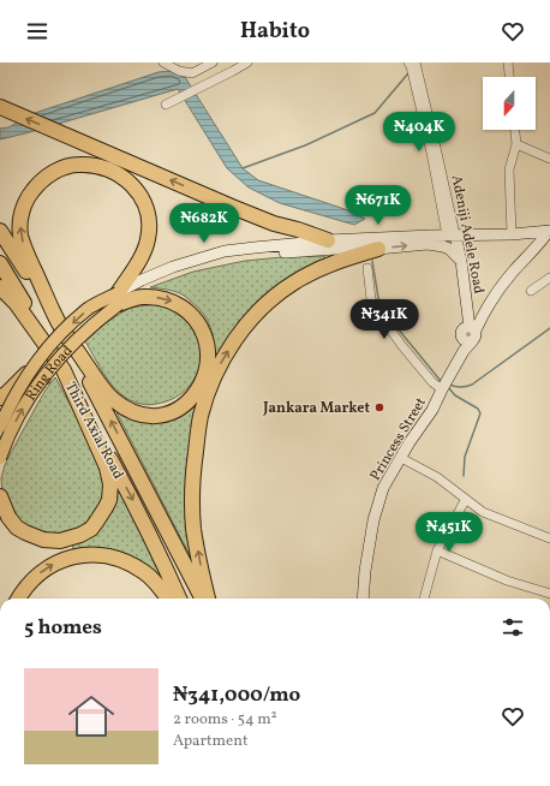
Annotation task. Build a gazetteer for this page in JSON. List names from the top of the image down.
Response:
{
  "streets": {
    "highway": ["Ring Road", "Third Axial Road"],
    "main road": ["Adeniji Adele Road", "Princess Street"]
  },
  "crossings": [
    ["Adeniji Adele Road", "Princess Street"],
    ["Ring Road", "Third Axial Road"]
  ],
  "places": ["Jankara Market"],
  "north": "bottom",
  "page": {
    "header": "Habito",
    "price": [
      "₦404K",
      "₦671K",
      "₦682K",
      "₦341K",
      "₦451K"
    ],
    "heading": "5 homes",
    "list": [
      {
        "name": "₦341,000/mo",
        "note": "2 rooms · 54 m² · Apartment"
      }
    ]
  }
}
